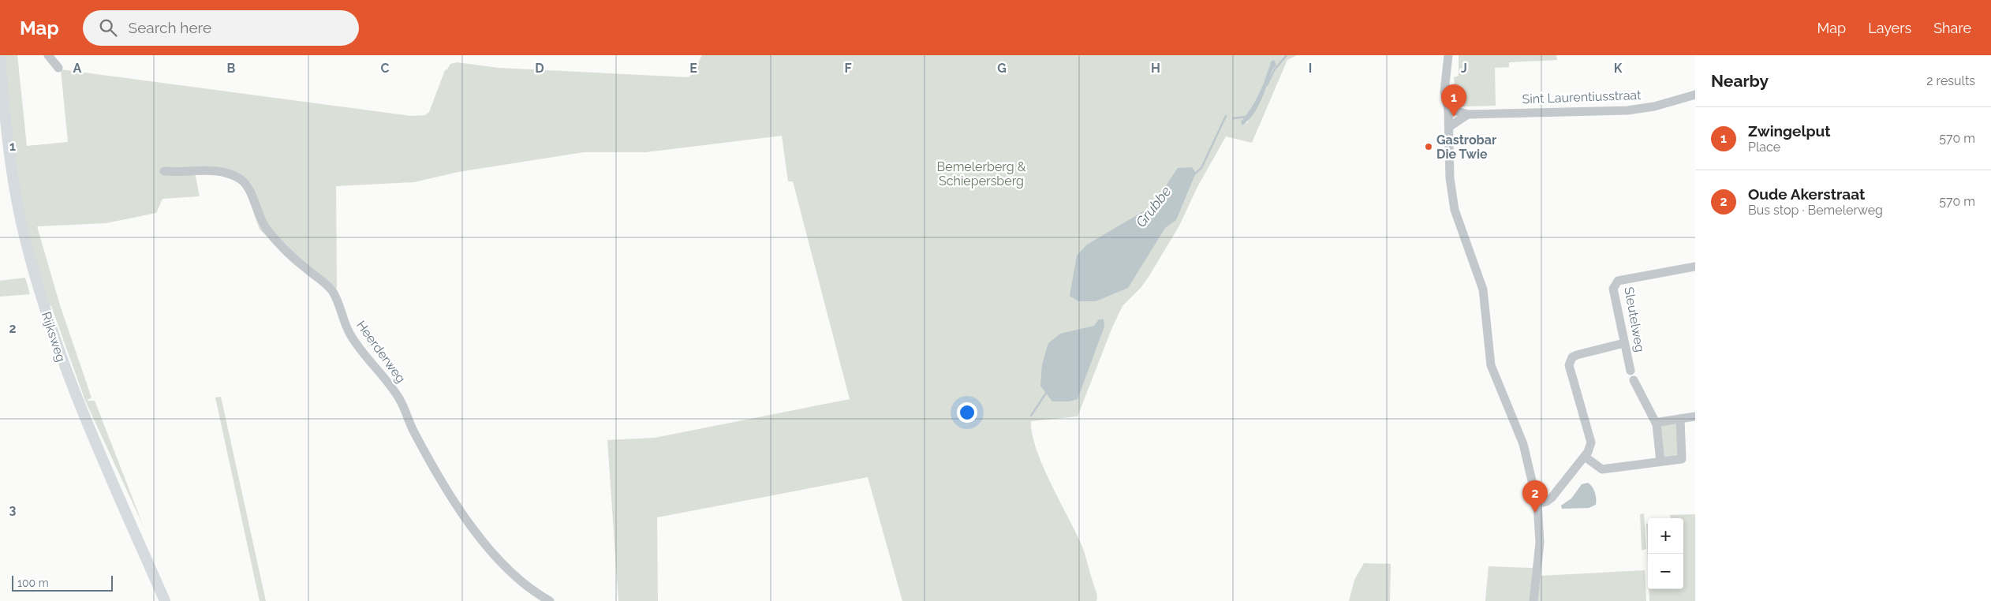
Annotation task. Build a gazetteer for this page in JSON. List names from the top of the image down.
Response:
{
  "streets": {
    "main road": ["Rijksweg"],
    "street": ["Sint Laurentiusstraat", "Sleutelweg", "Heerderweg"]
  },
  "water": ["Grubbe"],
  "parks": ["Bemelerberg & Schiepersberg"],
  "places": ["Gastrobar Die Twie"],
  "scale_bar": "100 m",
  "page": {
    "header": "Map",
    "search": "Search here",
    "nav": ["Map", "Layers", "Share"],
    "heading": ["Nearby", "2 results"],
    "pins": ["1", "2"],
    "list": [
      {
        "mark": "1",
        "name": "Zwingelput",
        "note": "Place",
        "value": "570 m"
      },
      {
        "mark": "2",
        "name": "Oude Akerstraat",
        "note": "Bus stop · Bemelerweg",
        "value": "570 m"
      }
    ],
    "map_buttons": ["+", "−"],
    "scale": "100 m"
  },
  "grid": {
    "columns": [
      "A",
      "B",
      "C",
      "D",
      "E",
      "F",
      "G",
      "H",
      "I",
      "J",
      "K"
    ],
    "rows": ["1", "2", "3"]
  }
}
